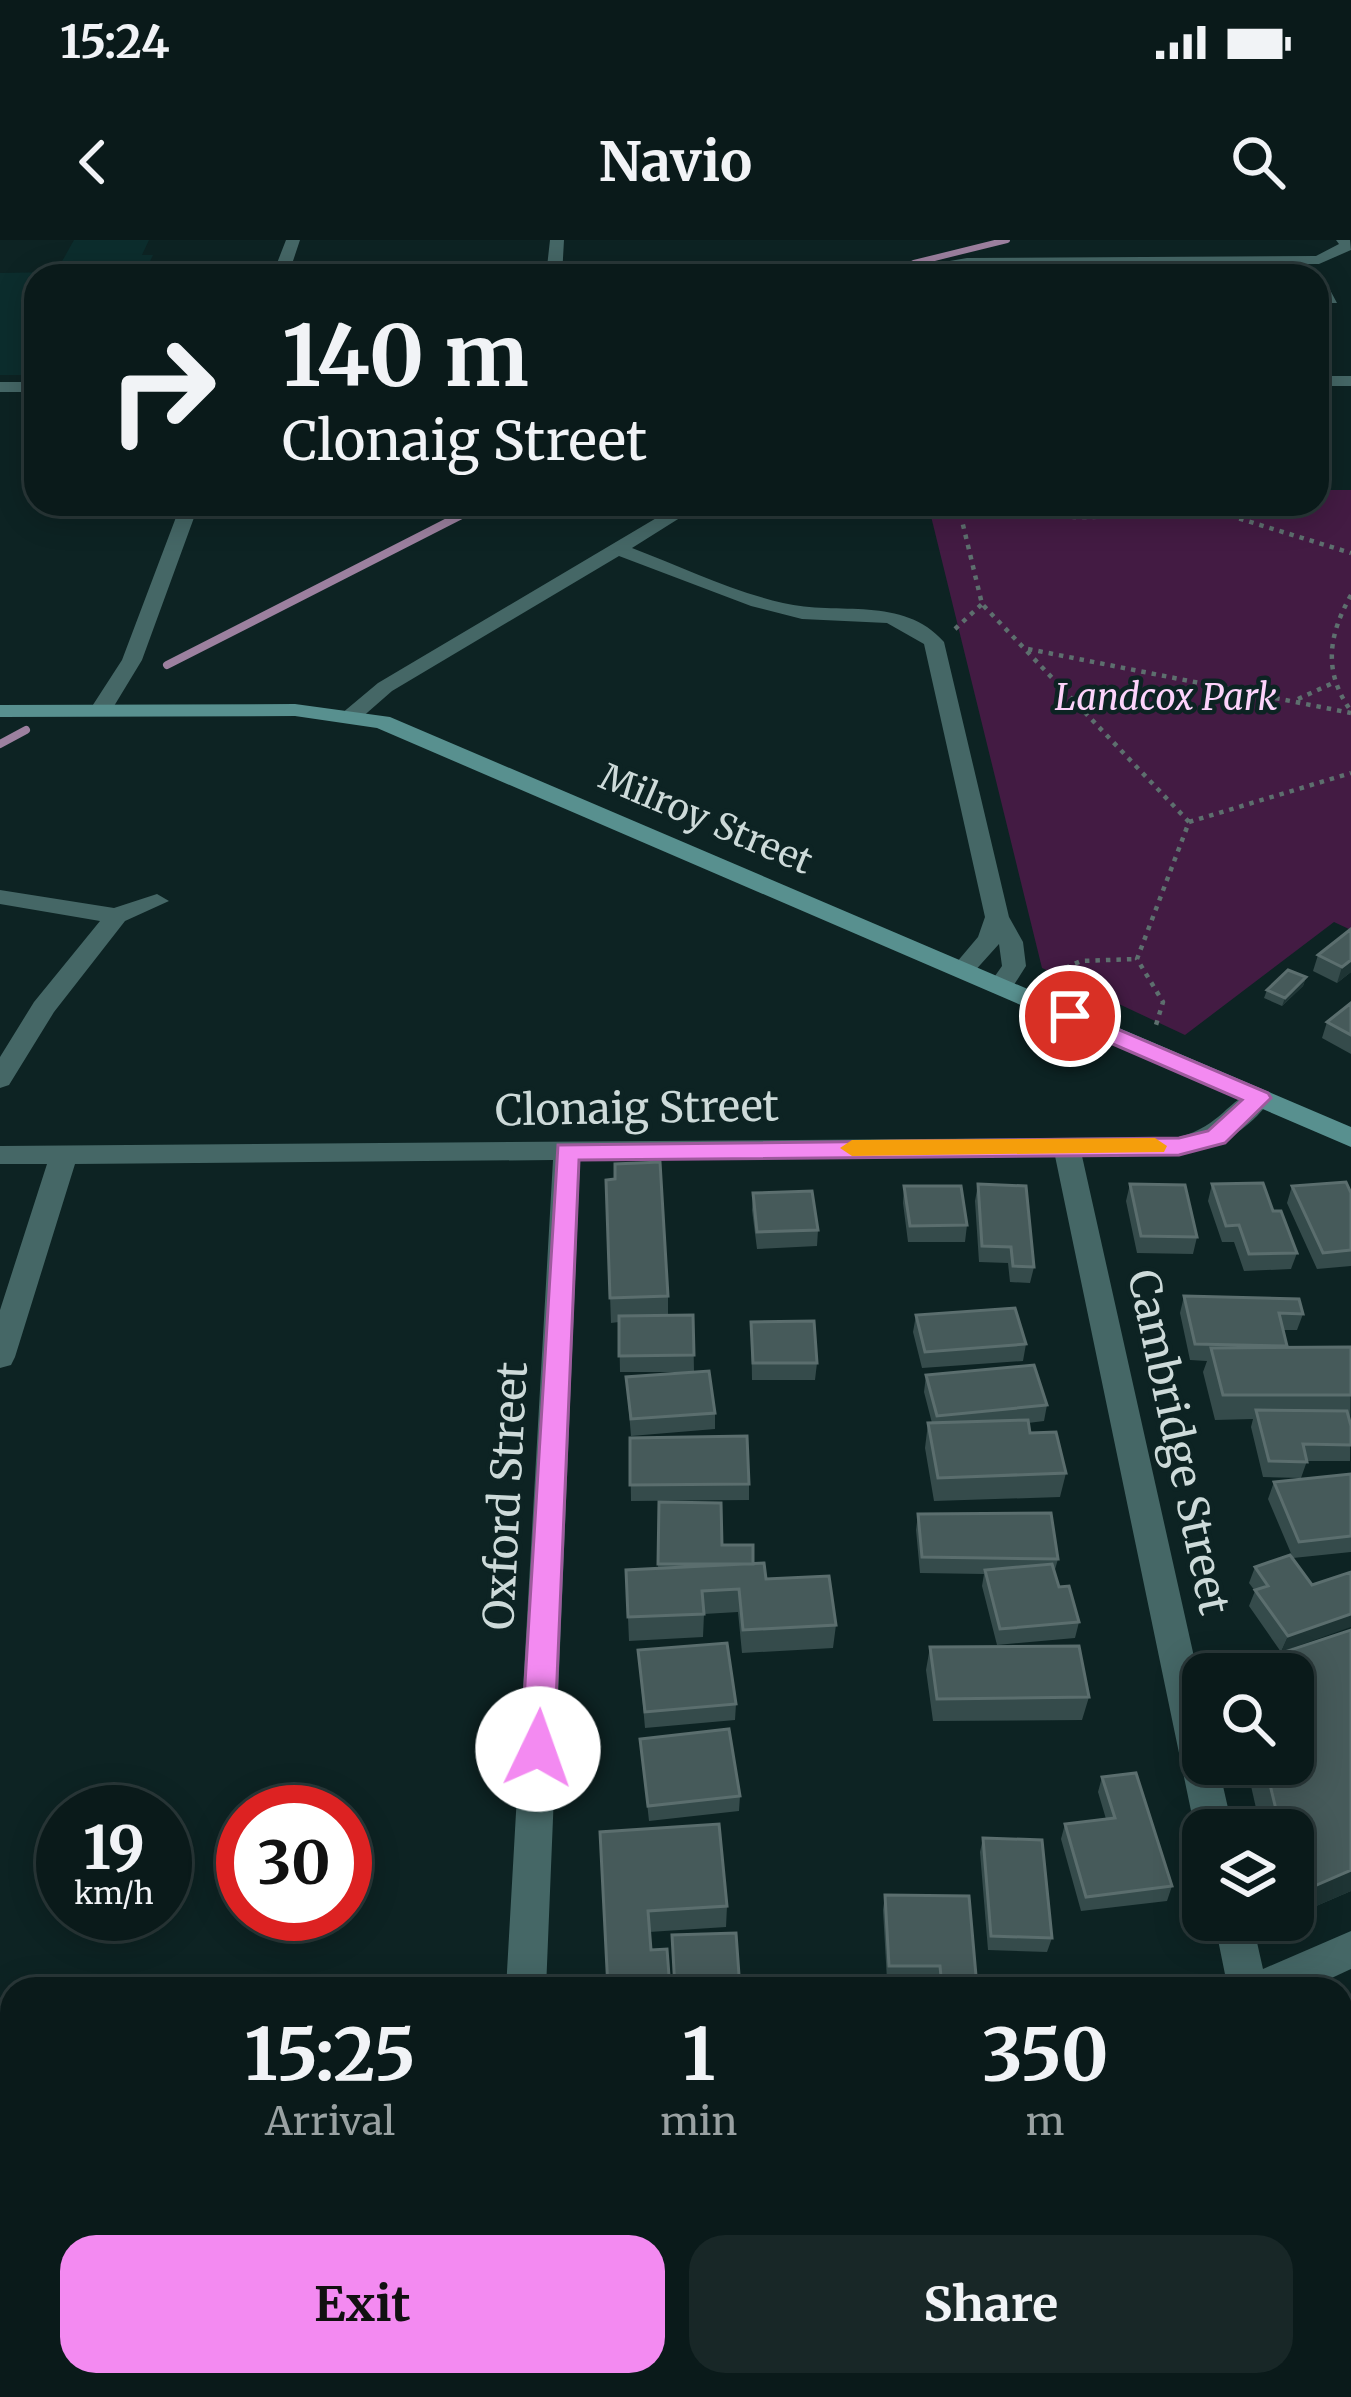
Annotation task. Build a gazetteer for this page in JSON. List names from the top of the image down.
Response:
{
  "streets": {
    "street": [
      "Milroy Street",
      "Clonaig Street",
      "Cambridge Street",
      "Oxford Street"
    ]
  },
  "crossings": [
    ["Milroy Street", "Clonaig Street"],
    ["Clonaig Street", "Cambridge Street"],
    ["Clonaig Street", "Oxford Street"]
  ],
  "parks": ["Landcox Park"],
  "page": {
    "status": "15:24",
    "header": "Navio",
    "turn": ["140 m", "Clonaig Street"],
    "speed": "19 km/h",
    "limit": "30",
    "eta": [
      "15:25",
      "Arrival",
      "1",
      "min",
      "350",
      "m"
    ],
    "buttons": ["Exit", "Share"]
  }
}
